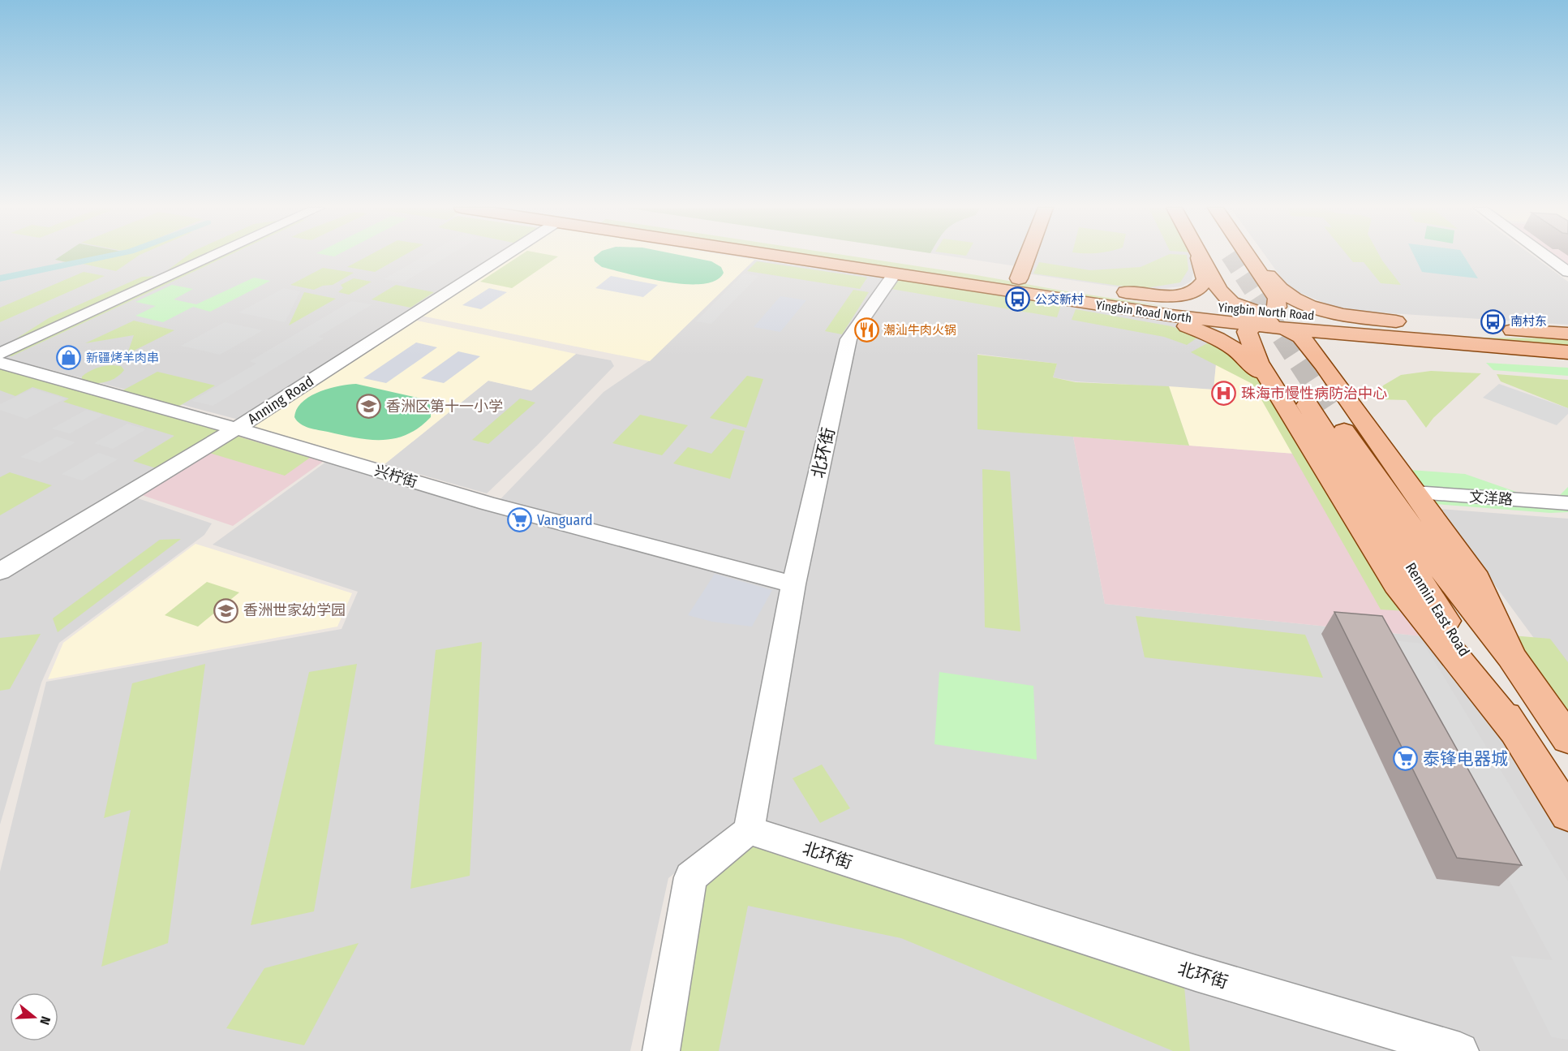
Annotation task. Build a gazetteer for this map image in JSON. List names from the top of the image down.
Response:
{
  "streets": {
    "main road": ["Yingbin Road North", "Yingbin North Road", "Renmin East Road"],
    "street": [
      "Anning Road",
      "北环街",
      "兴柠街",
      "文洋路"
    ]
  },
  "crossings": [
    ["Yingbin Road North", "Yingbin North Road"],
    ["Yingbin Road North", "北环街"],
    ["Anning Road", "兴柠街"],
    ["北环街", "兴柠街"]
  ],
  "places": {
    "bus stop": ["公交新村", "南村东"],
    "restaurant": ["潮汕牛肉火锅"],
    "shop": ["新疆烤羊肉串"],
    "hospital": ["珠海市慢性病防治中心"],
    "school or university": ["香洲区第十一小学", "香洲世家幼学园"],
    "supermarket": ["Vanguard", "泰锋电器城"]
  },
  "north": "right"
}
